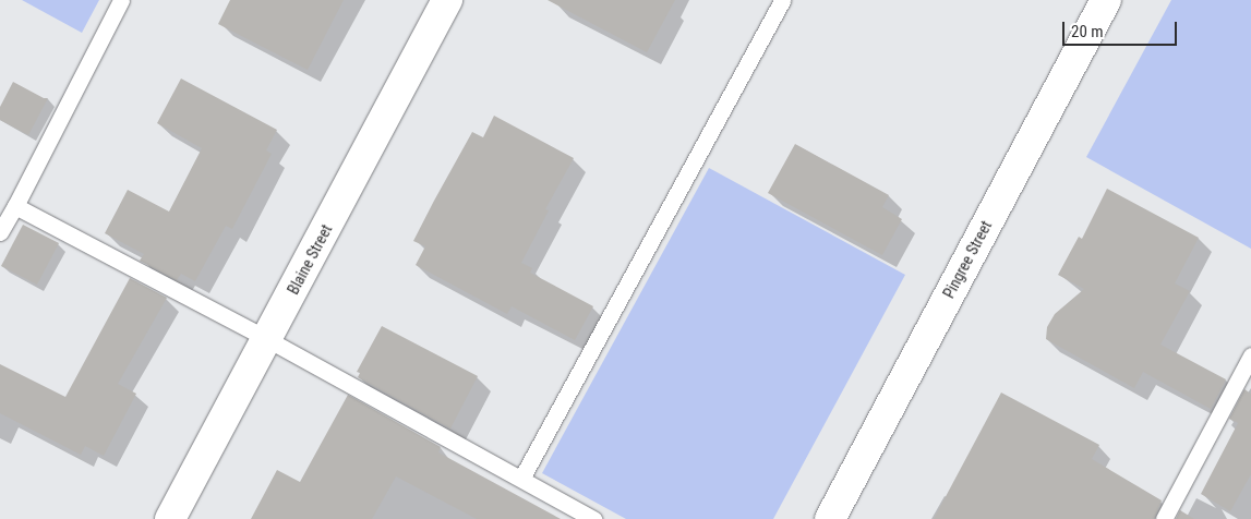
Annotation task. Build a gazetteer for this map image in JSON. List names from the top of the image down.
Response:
{
  "streets": {
    "street": ["Blaine Street", "Pingree Street"]
  },
  "scale_bar": "20 m"
}
